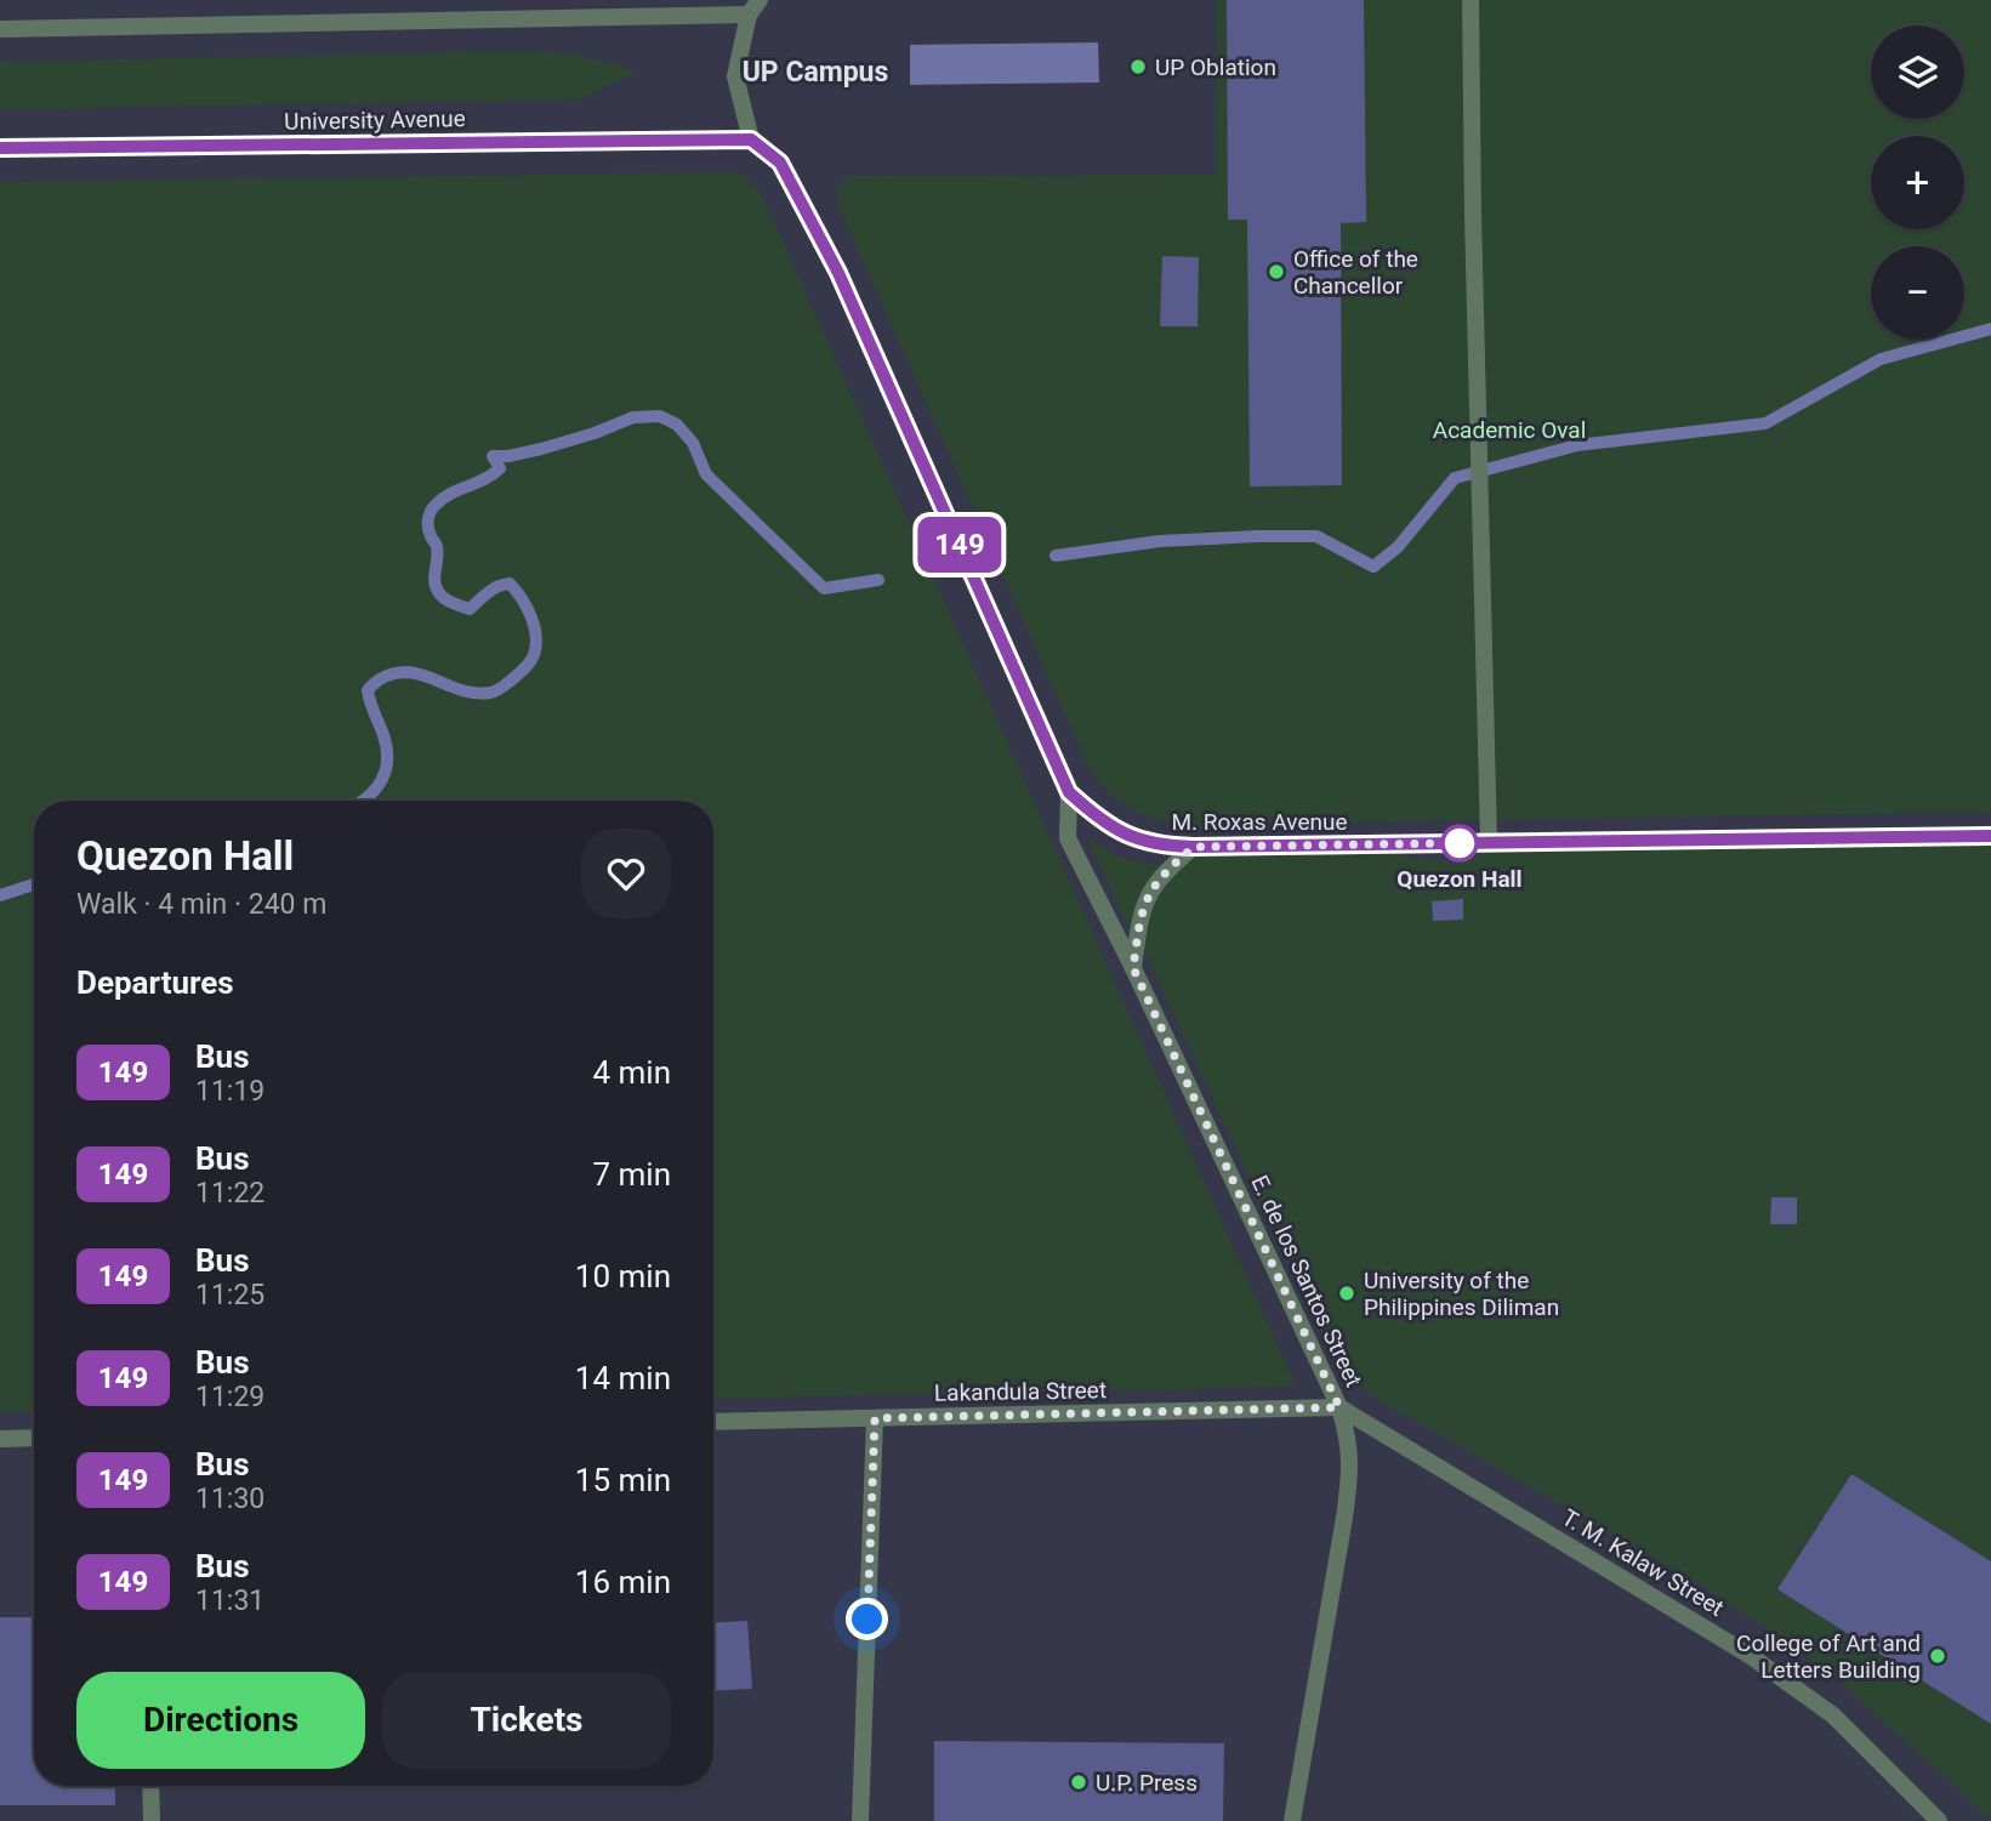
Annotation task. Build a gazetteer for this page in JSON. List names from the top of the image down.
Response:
{
  "streets": {
    "street": [
      "University Avenue",
      "M. Roxas Avenue",
      "E. de los Santos Street",
      "Lakandula Street",
      "T. M. Kalaw Street"
    ]
  },
  "crossings": [
    ["University Avenue", "M. Roxas Avenue"],
    ["M. Roxas Avenue", "E. de los Santos Street"],
    ["E. de los Santos Street", "Lakandula Street"],
    ["E. de los Santos Street", "T. M. Kalaw Street"],
    ["Lakandula Street", "T. M. Kalaw Street"]
  ],
  "districts": ["UP Campus"],
  "parks": ["Academic Oval"],
  "places": [
    "UP Oblation",
    "Office of the Chancellor",
    "Quezon Hall",
    "University of the Philippines Diliman",
    "College of Art and Letters Building",
    "U.P. Press"
  ],
  "lines": ["bus line 149"],
  "page": {
    "on_map": "149",
    "map_buttons": ["+", "−"],
    "heading": [
      ["Quezon Hall", "Walk · 4 min · 240 m"],
      "Departures"
    ],
    "list": [
      {
        "mark": "149",
        "name": "Bus",
        "note": "11:19",
        "value": "4 min"
      },
      {
        "mark": "149",
        "name": "Bus",
        "note": "11:22",
        "value": "7 min"
      },
      {
        "mark": "149",
        "name": "Bus",
        "note": "11:25",
        "value": "10 min"
      },
      {
        "mark": "149",
        "name": "Bus",
        "note": "11:29",
        "value": "14 min"
      },
      {
        "mark": "149",
        "name": "Bus",
        "note": "11:30",
        "value": "15 min"
      },
      {
        "mark": "149",
        "name": "Bus",
        "note": "11:31",
        "value": "16 min"
      }
    ],
    "buttons": ["Directions", "Tickets"]
  }
}
